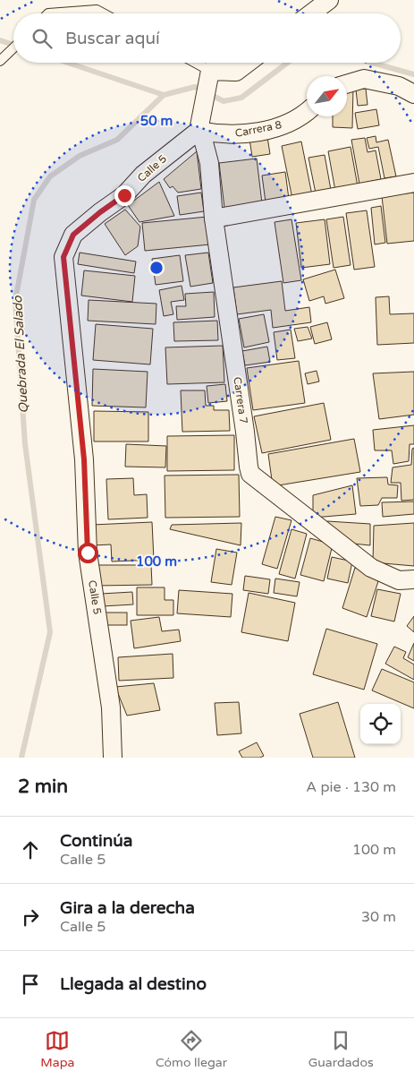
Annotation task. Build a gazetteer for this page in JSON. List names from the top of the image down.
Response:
{
  "streets": {
    "street": ["Carrera 8", "Calle 5", "Carrera 7"]
  },
  "crossings": [
    ["Carrera 8", "Calle 5"],
    ["Carrera 8", "Carrera 7"],
    ["Calle 5", "Carrera 7"]
  ],
  "water": ["Quebrada El Salado"],
  "north": "top right",
  "page": {
    "search": "Buscar aquí",
    "heading": ["2 min", "A pie · 130 m"],
    "list": [
      ["Continúa", "Calle 5", "100 m"],
      ["Gira a la derecha", "Calle 5", "30 m"],
      "Llegada al destino"
    ],
    "nav": ["Mapa", "Cómo llegar", "Guardados"]
  },
  "rings": ["50 m", "100 m"]
}
